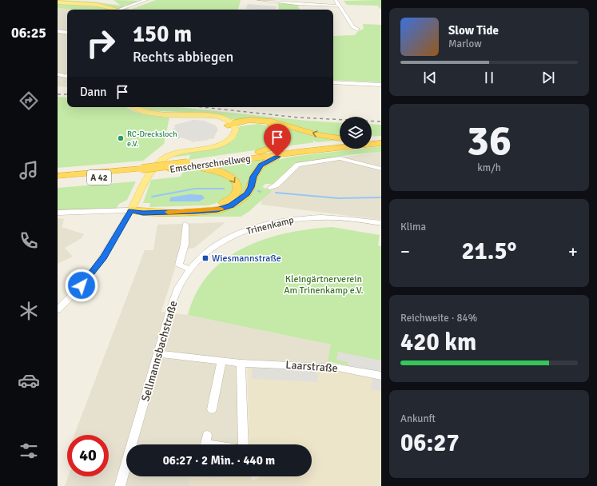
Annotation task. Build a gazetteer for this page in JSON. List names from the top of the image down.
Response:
{
  "streets": {
    "highway": ["Emscherschnellweg", "A 42"],
    "street": ["Trinenkamp", "Sellmannsbachstraße", "Laarstraße"]
  },
  "crossings": [
    ["Trinenkamp", "Sellmannsbachstraße"],
    ["Sellmannsbachstraße", "Laarstraße"]
  ],
  "parks": ["Kleingärtnerverein Am Trinenkamp e.V."],
  "places": {
    "other": ["RC-Drecksloch e.V."],
    "transit": ["Wiesmannstraße"]
  },
  "page": {
    "tabs": "06:25",
    "turn": ["150 m", "Rechts abbiegen"],
    "song": ["Slow Tide", "Marlow"],
    "then": "Dann",
    "tile": [
      ["36", "km/h"],
      "Klima",
      ["Reichweite · 84%", "420 km"],
      ["Ankunft", "06:27"]
    ],
    "heat": ["−", "21.5°", "+"],
    "limit": "40",
    "trip": "06:27 · 2 Min. · 440 m"
  }
}
